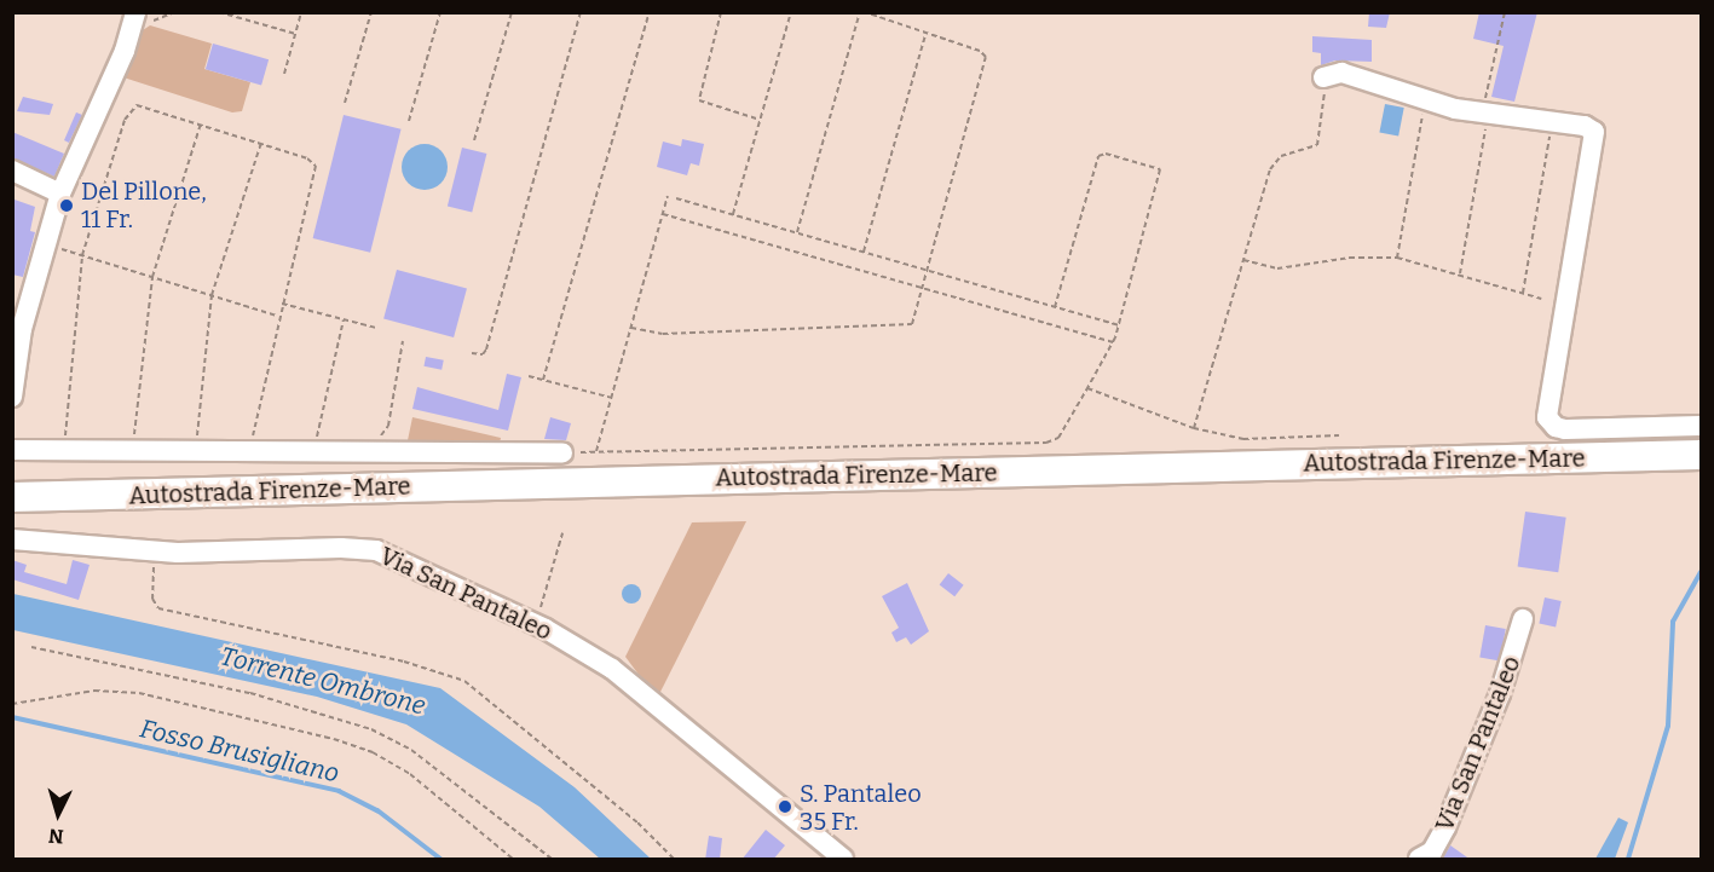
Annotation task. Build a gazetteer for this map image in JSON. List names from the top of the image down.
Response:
{
  "streets": {
    "highway": ["Autostrada Firenze-Mare"],
    "street": ["Via San Pantaleo"]
  },
  "water": ["Torrente Ombrone", "Fosso Brusigliano"],
  "places": ["Del Pillone, 11 Fr.", "S. Pantaleo 35 Fr."],
  "north": "bottom"
}
